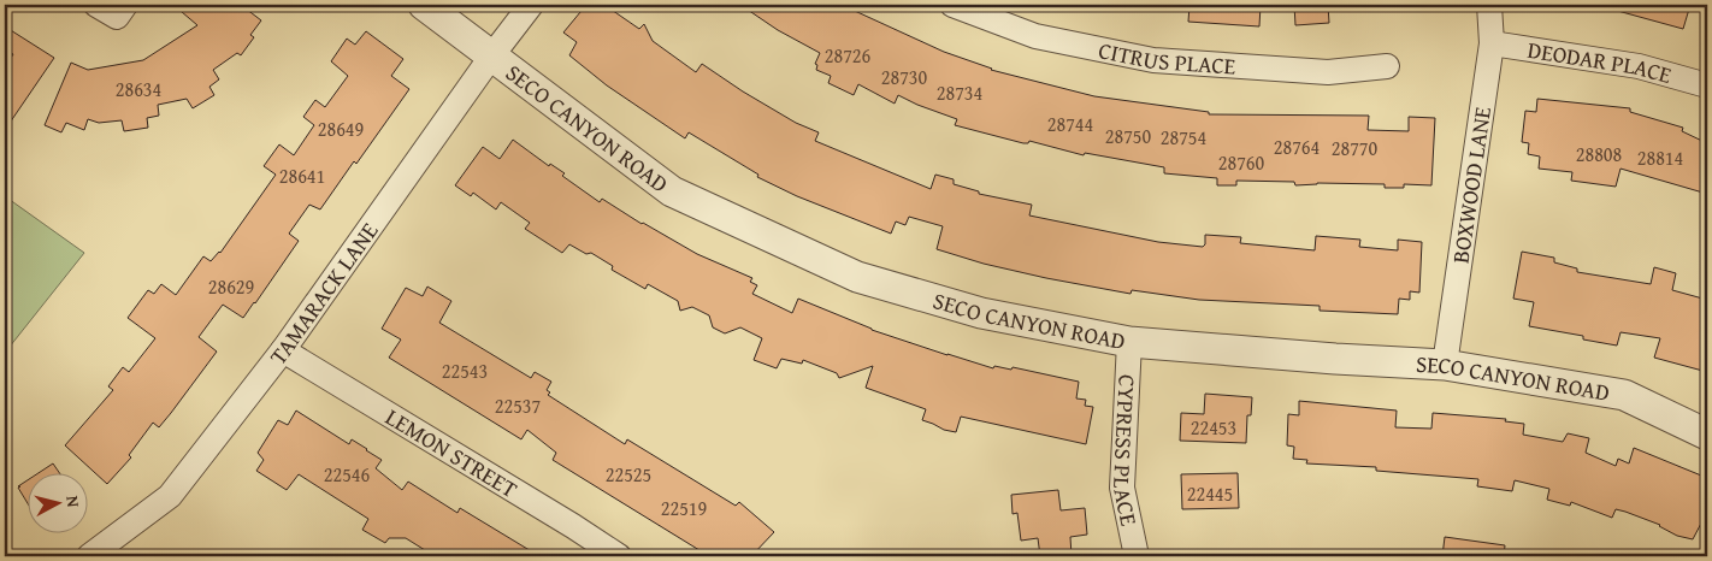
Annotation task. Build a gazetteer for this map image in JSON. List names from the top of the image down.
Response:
{
  "streets": {
    "street": [
      "CITRUS PLACE",
      "DEODAR PLACE",
      "SECO CANYON ROAD",
      "BOXWOOD LANE",
      "TAMARACK LANE",
      "CYPRESS PLACE",
      "LEMON STREET"
    ]
  },
  "crossings": [
    ["DEODAR PLACE", "BOXWOOD LANE"],
    ["SECO CANYON ROAD", "BOXWOOD LANE"],
    ["SECO CANYON ROAD", "TAMARACK LANE"],
    ["SECO CANYON ROAD", "CYPRESS PLACE"],
    ["TAMARACK LANE", "LEMON STREET"]
  ],
  "house_numbers": [
    "28726",
    "28730",
    "28634",
    "28734",
    "28744",
    "28649",
    "28750",
    "28754",
    "28764",
    "28770",
    "28808",
    "28814",
    "28760",
    "28641",
    "28629",
    "22543",
    "22537",
    "22453",
    "22546",
    "22525",
    "22445",
    "22519"
  ],
  "north": "right"
}
